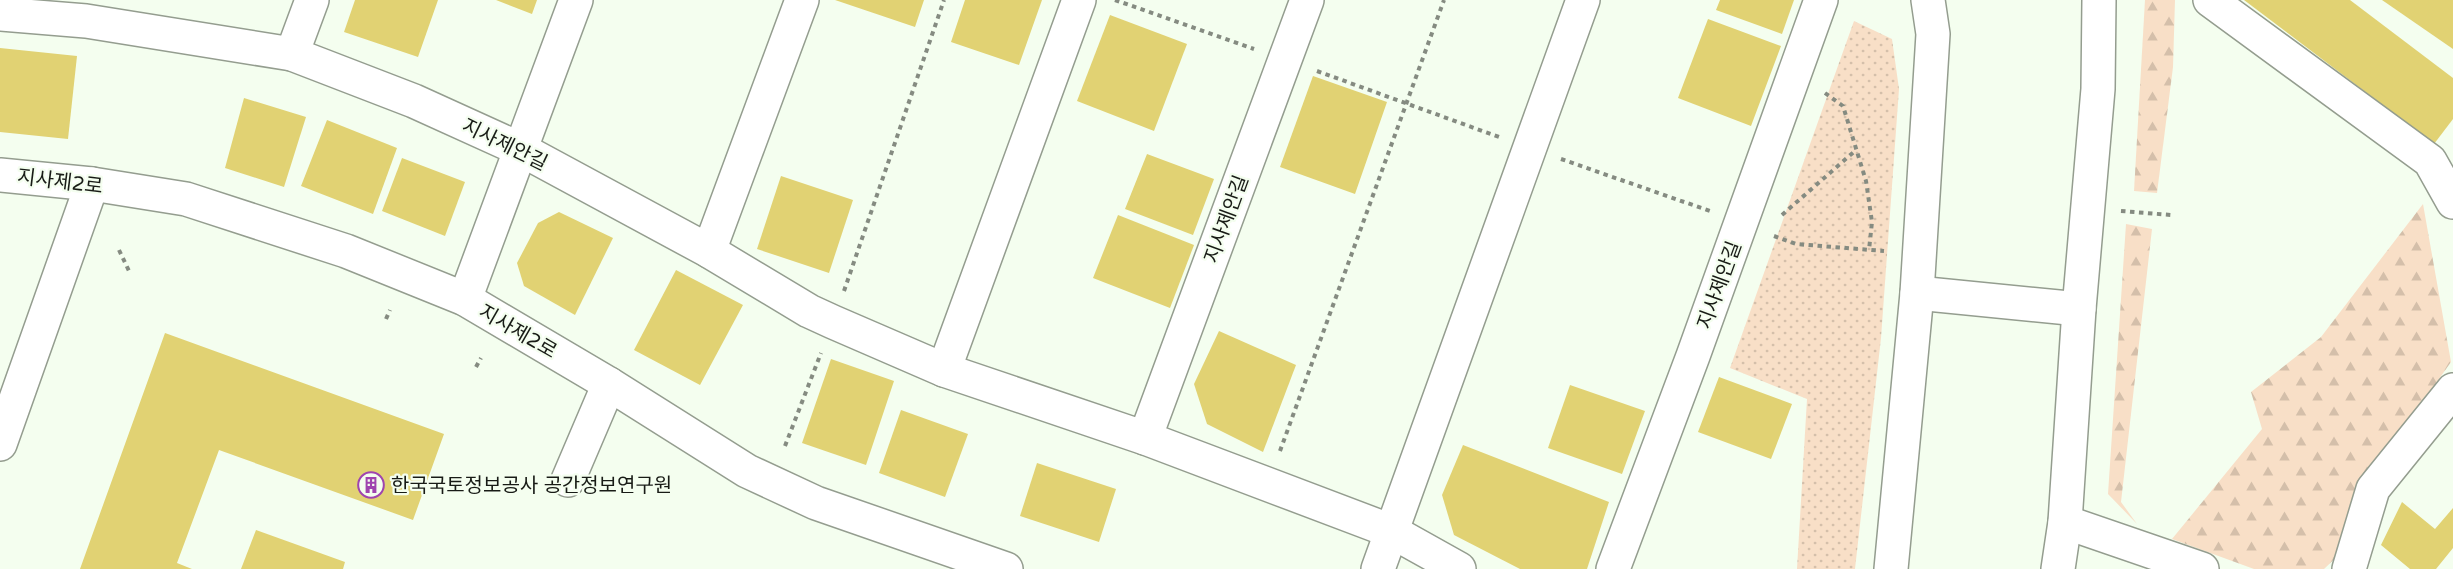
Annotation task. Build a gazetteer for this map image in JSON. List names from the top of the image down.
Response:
{
  "streets": {
    "street": ["지사제안길", "지사제2로"]
  },
  "places": {
    "building": ["한국국토정보공사 공간정보연구원"]
  }
}
